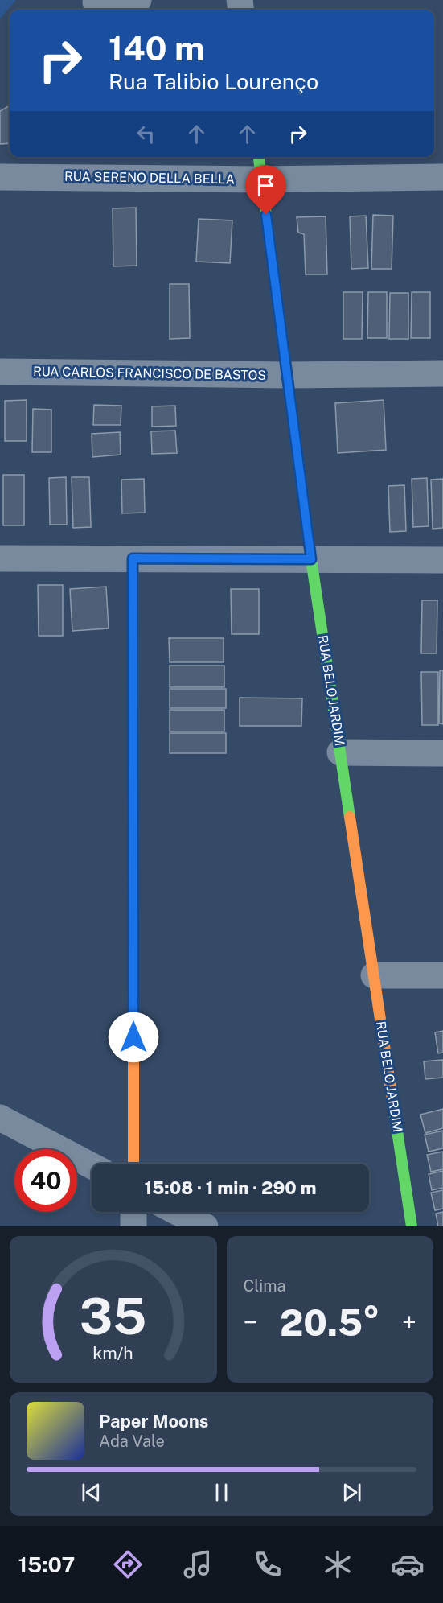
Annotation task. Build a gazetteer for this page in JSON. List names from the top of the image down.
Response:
{
  "streets": {
    "street": ["RUA SERENO DELLA BELLA", "RUA CARLOS FRANCISCO DE BASTOS", "RUA BELO JARDIM"]
  },
  "crossings": [
    ["RUA SERENO DELLA BELLA", "RUA BELO JARDIM"],
    ["RUA CARLOS FRANCISCO DE BASTOS", "RUA BELO JARDIM"]
  ],
  "page": {
    "turn": ["140 m", "Rua Talibio Lourenço"],
    "limit": "40",
    "trip": "15:08 · 1 min · 290 m",
    "tile": "Clima",
    "heat": ["−", "20.5°", "+"],
    "song": ["Paper Moons", "Ada Vale"],
    "tabs": "15:07",
    "gauge": ["35", "km/h"]
  }
}
